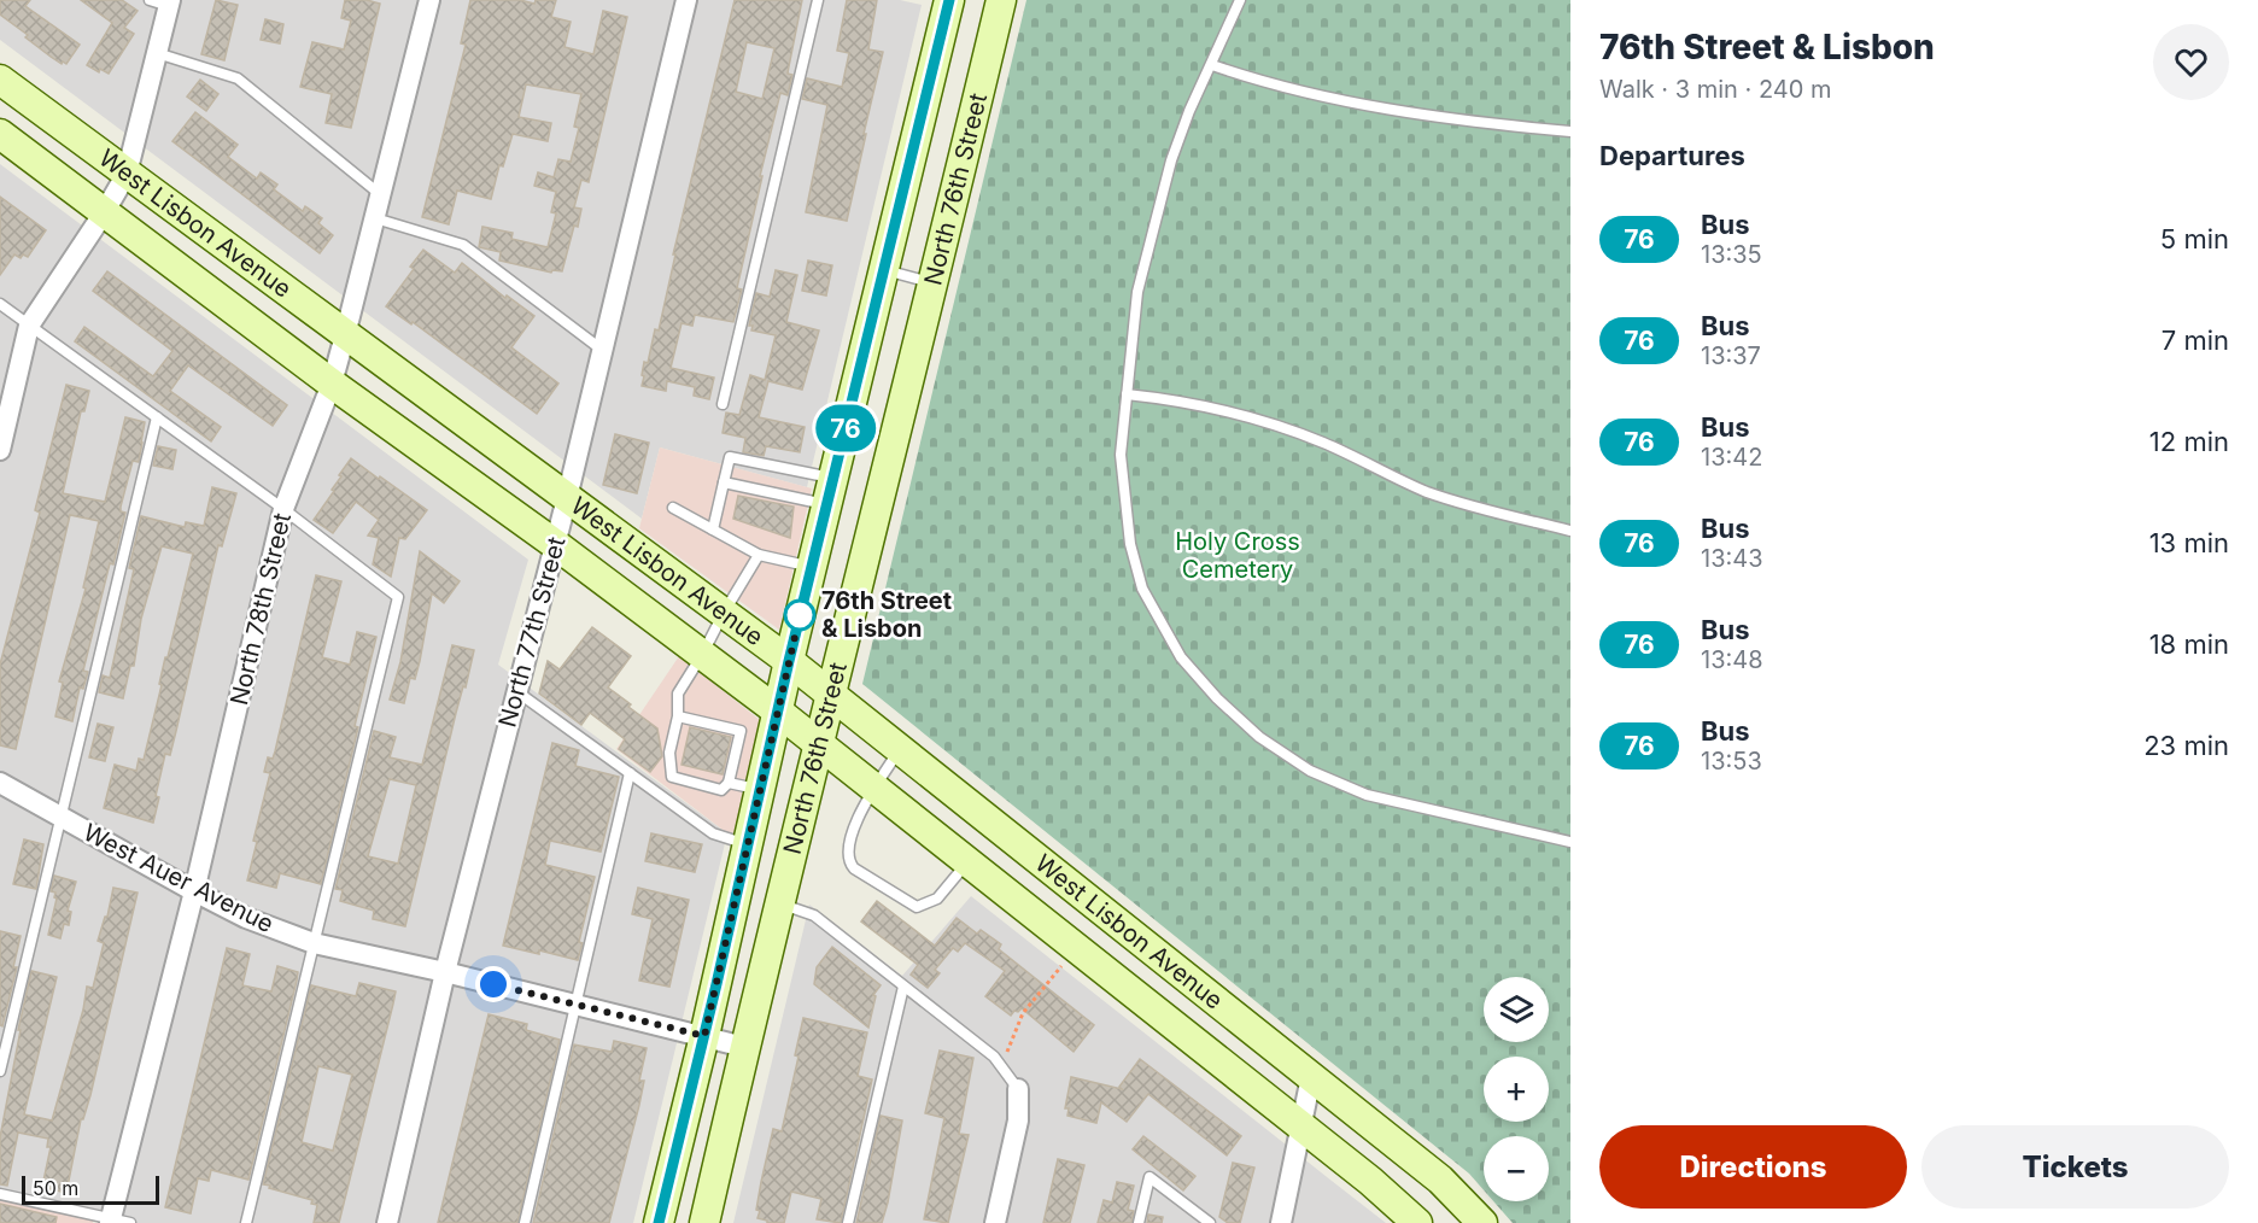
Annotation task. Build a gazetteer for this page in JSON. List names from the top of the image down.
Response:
{
  "streets": {
    "main road": ["North 76th Street", "West Lisbon Avenue"],
    "street": ["North 78th Street", "North 77th Street", "West Auer Avenue"]
  },
  "crossings": [
    ["North 76th Street", "West Lisbon Avenue"],
    ["North 76th Street", "West Auer Avenue"],
    ["West Lisbon Avenue", "North 78th Street"],
    ["West Lisbon Avenue", "North 77th Street"],
    ["North 78th Street", "West Auer Avenue"],
    ["North 77th Street", "West Auer Avenue"]
  ],
  "parks": ["Holy Cross Cemetery"],
  "places": ["76th Street & Lisbon"],
  "lines": ["bus line 76"],
  "scale_bar": "50 m",
  "page": {
    "on_map": "76",
    "heading": [
      ["76th Street & Lisbon", "Walk · 3 min · 240 m"],
      "Departures"
    ],
    "list": [
      {
        "mark": "76",
        "name": "Bus",
        "note": "13:35",
        "value": "5 min"
      },
      {
        "mark": "76",
        "name": "Bus",
        "note": "13:37",
        "value": "7 min"
      },
      {
        "mark": "76",
        "name": "Bus",
        "note": "13:42",
        "value": "12 min"
      },
      {
        "mark": "76",
        "name": "Bus",
        "note": "13:43",
        "value": "13 min"
      },
      {
        "mark": "76",
        "name": "Bus",
        "note": "13:48",
        "value": "18 min"
      },
      {
        "mark": "76",
        "name": "Bus",
        "note": "13:53",
        "value": "23 min"
      }
    ],
    "map_buttons": ["+", "−"],
    "buttons": ["Directions", "Tickets"],
    "scale": "50 m"
  }
}
